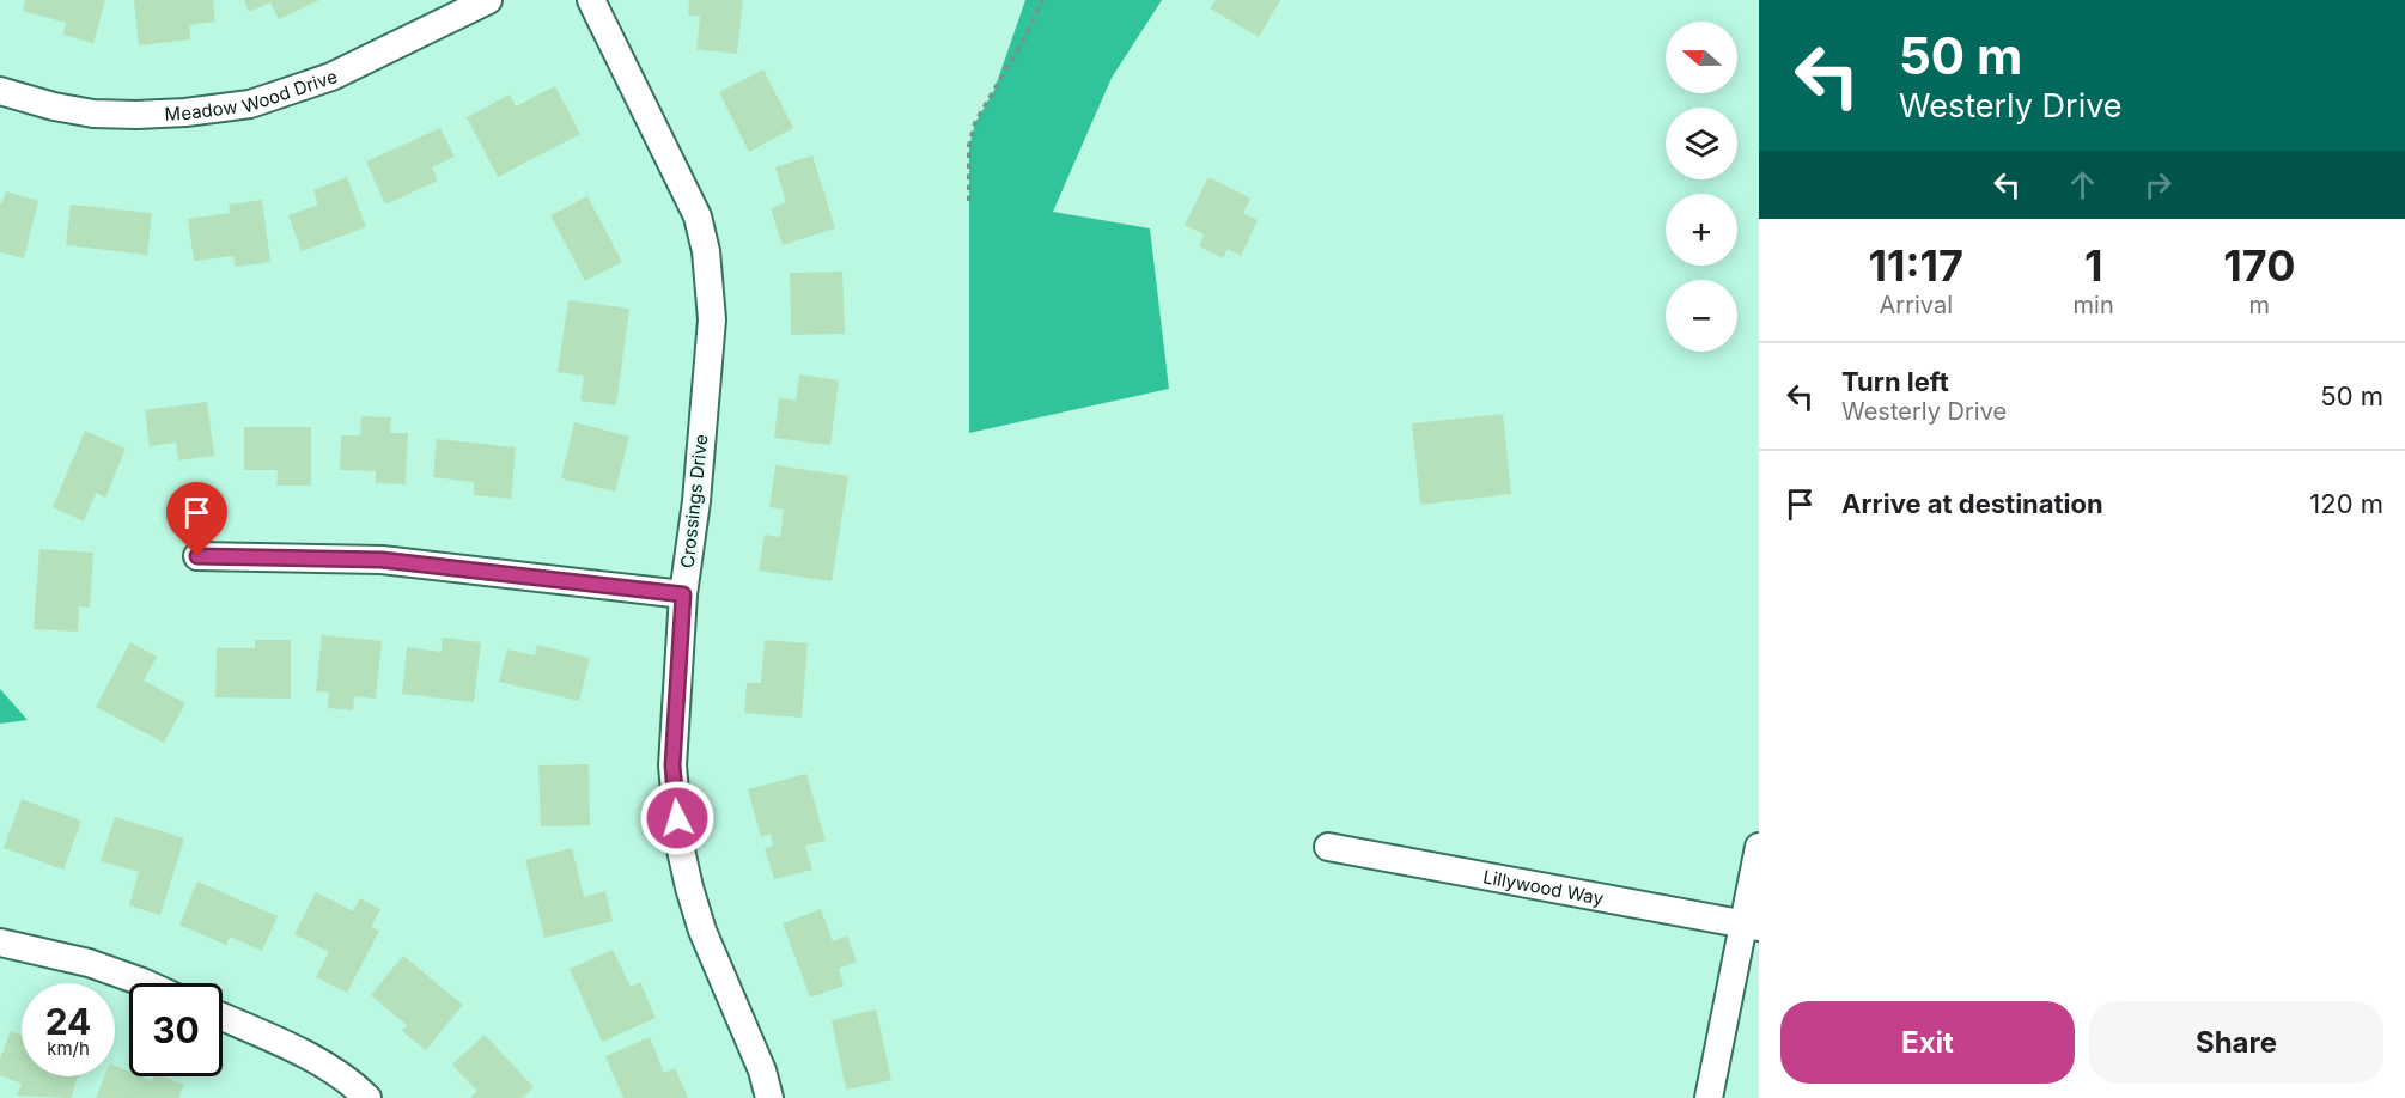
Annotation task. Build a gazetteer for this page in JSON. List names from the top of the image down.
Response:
{
  "streets": {
    "street": ["Meadow Wood Drive", "Crossings Drive", "Lillywood Way"]
  },
  "north": "left",
  "page": {
    "turn": ["50 m", "Westerly Drive"],
    "map_buttons": ["+", "−"],
    "eta": [
      "11:17",
      "Arrival",
      "1",
      "min",
      "170",
      "m"
    ],
    "list": [
      {
        "name": "Turn left",
        "note": "Westerly Drive",
        "value": "50 m"
      },
      {
        "name": "Arrive at destination",
        "value": "120 m"
      }
    ],
    "speed": "24 km/h",
    "limit": "30",
    "buttons": ["Exit", "Share"]
  }
}
